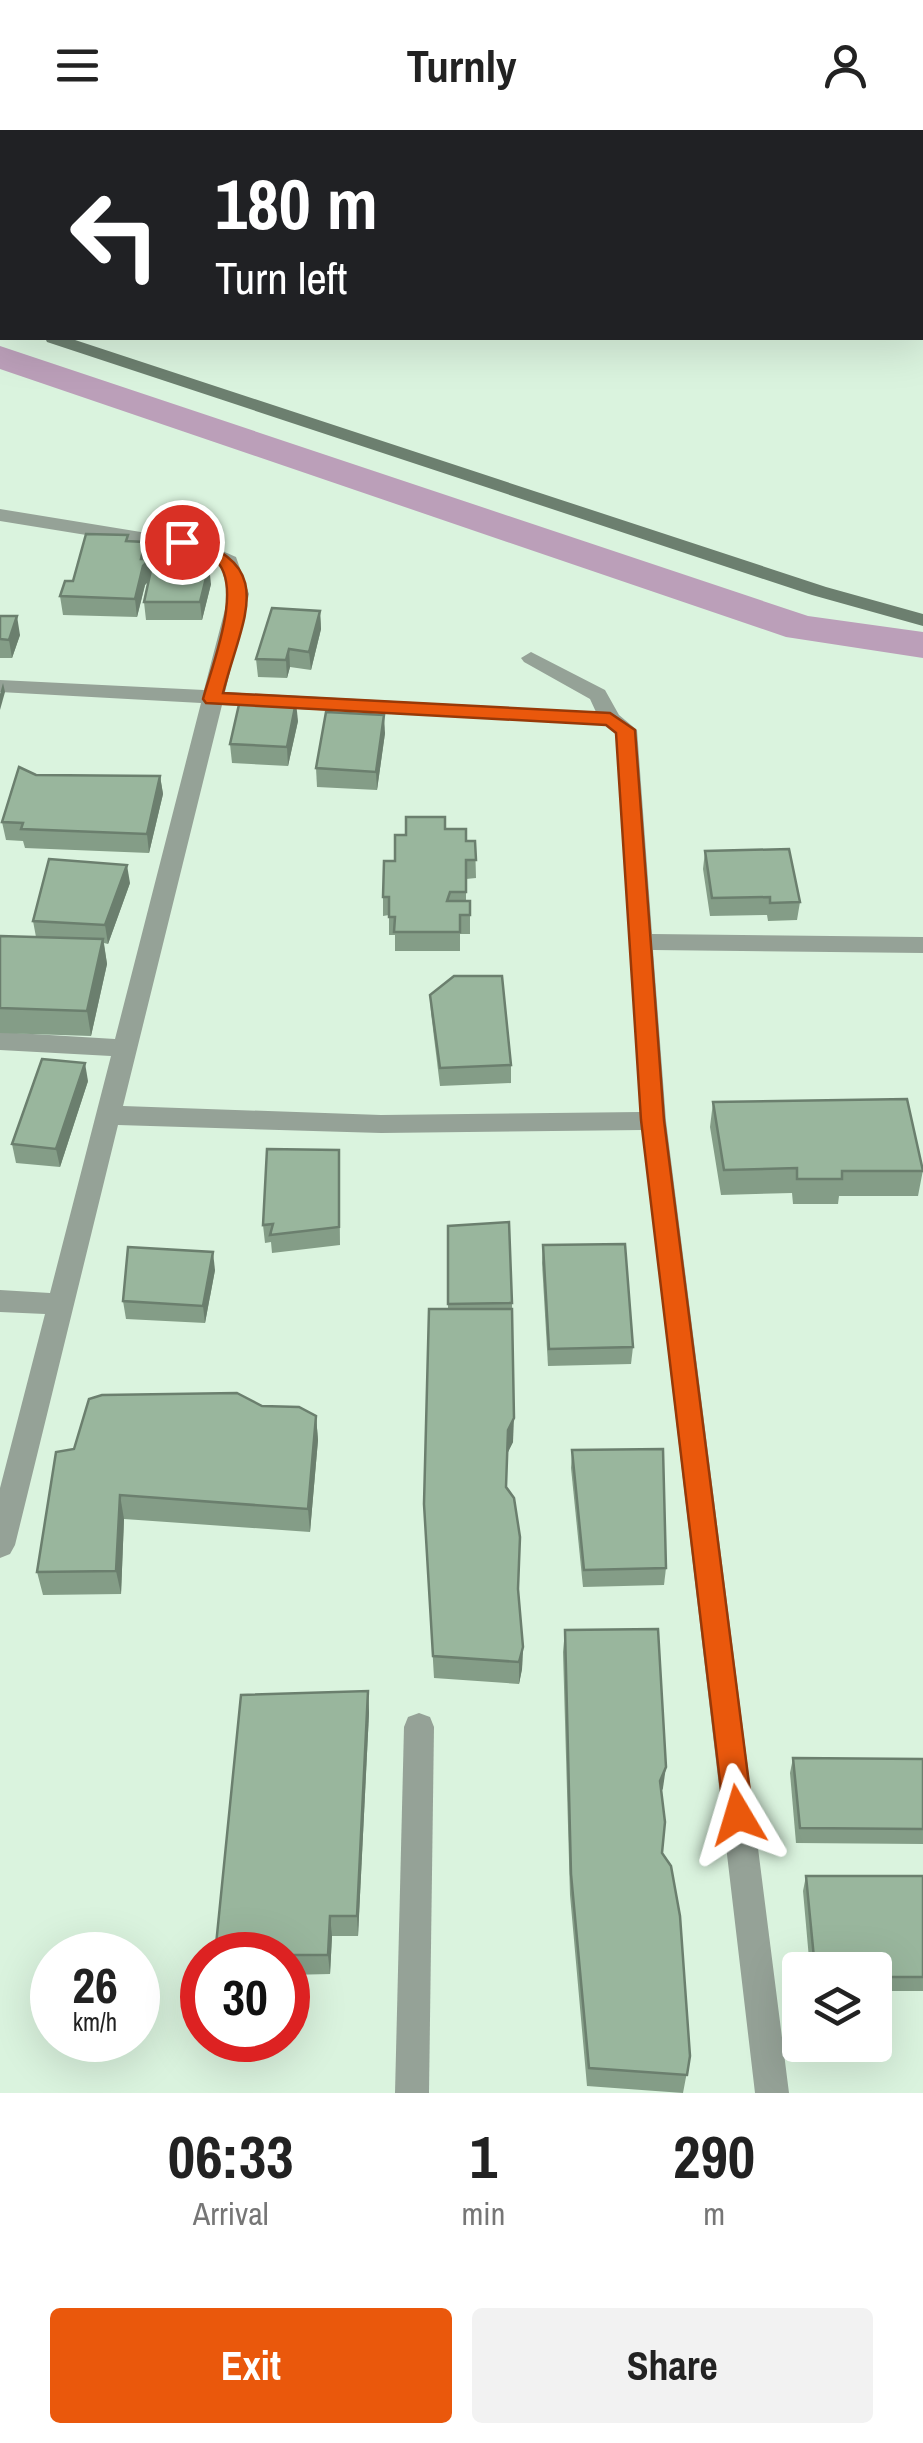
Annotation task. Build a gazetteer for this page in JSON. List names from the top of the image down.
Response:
{
  "page": {
    "header": "Turnly",
    "turn": ["180 m", "Turn left"],
    "speed": "26 km/h",
    "limit": "30",
    "eta": [
      "06:33",
      "Arrival",
      "1",
      "min",
      "290",
      "m"
    ],
    "buttons": ["Exit", "Share"]
  }
}
